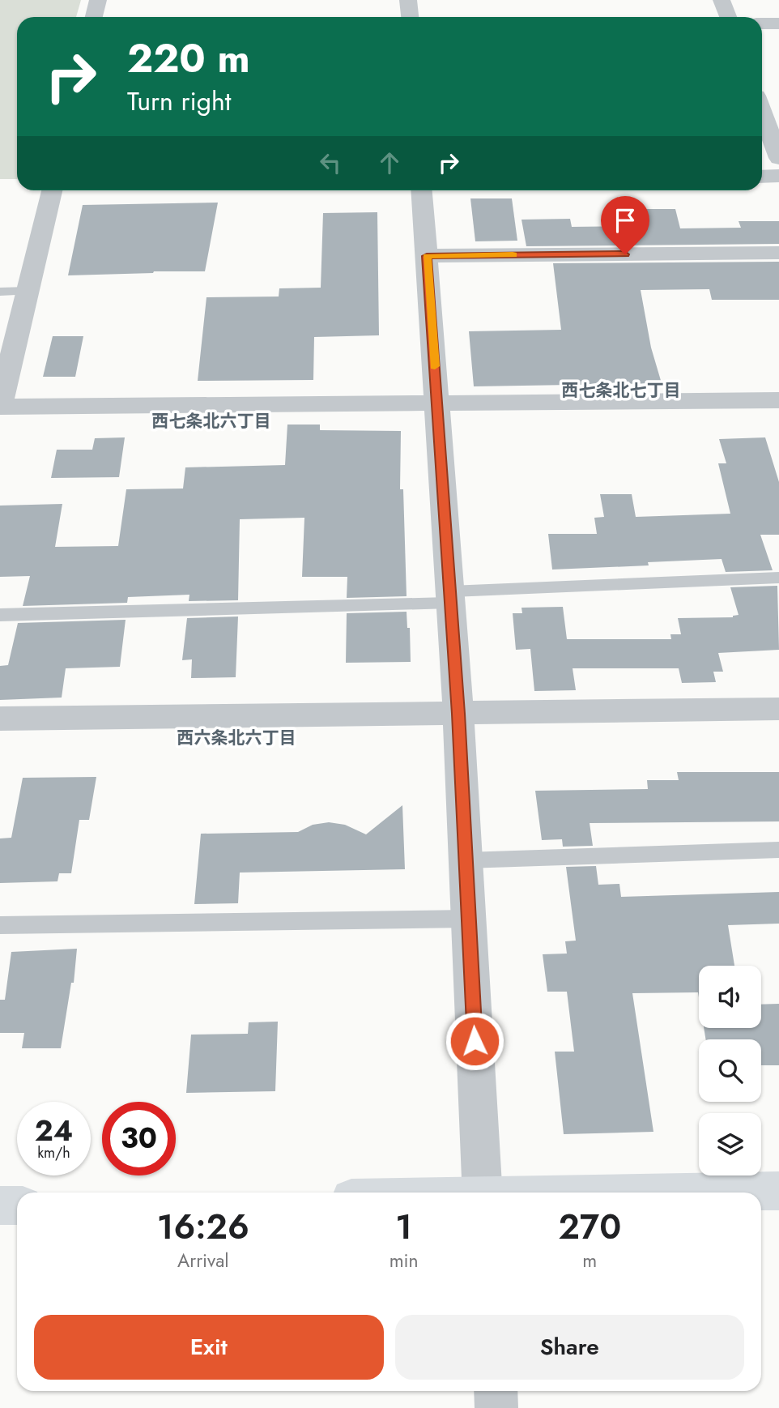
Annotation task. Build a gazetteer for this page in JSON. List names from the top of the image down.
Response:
{
  "districts": ["西七条北七丁目", "西七条北六丁目", "西六条北六丁目"],
  "page": {
    "turn": ["220 m", "Turn right"],
    "speed": "24 km/h",
    "limit": "30",
    "eta": [
      "16:26",
      "Arrival",
      "1",
      "min",
      "270",
      "m"
    ],
    "buttons": ["Exit", "Share"]
  }
}
